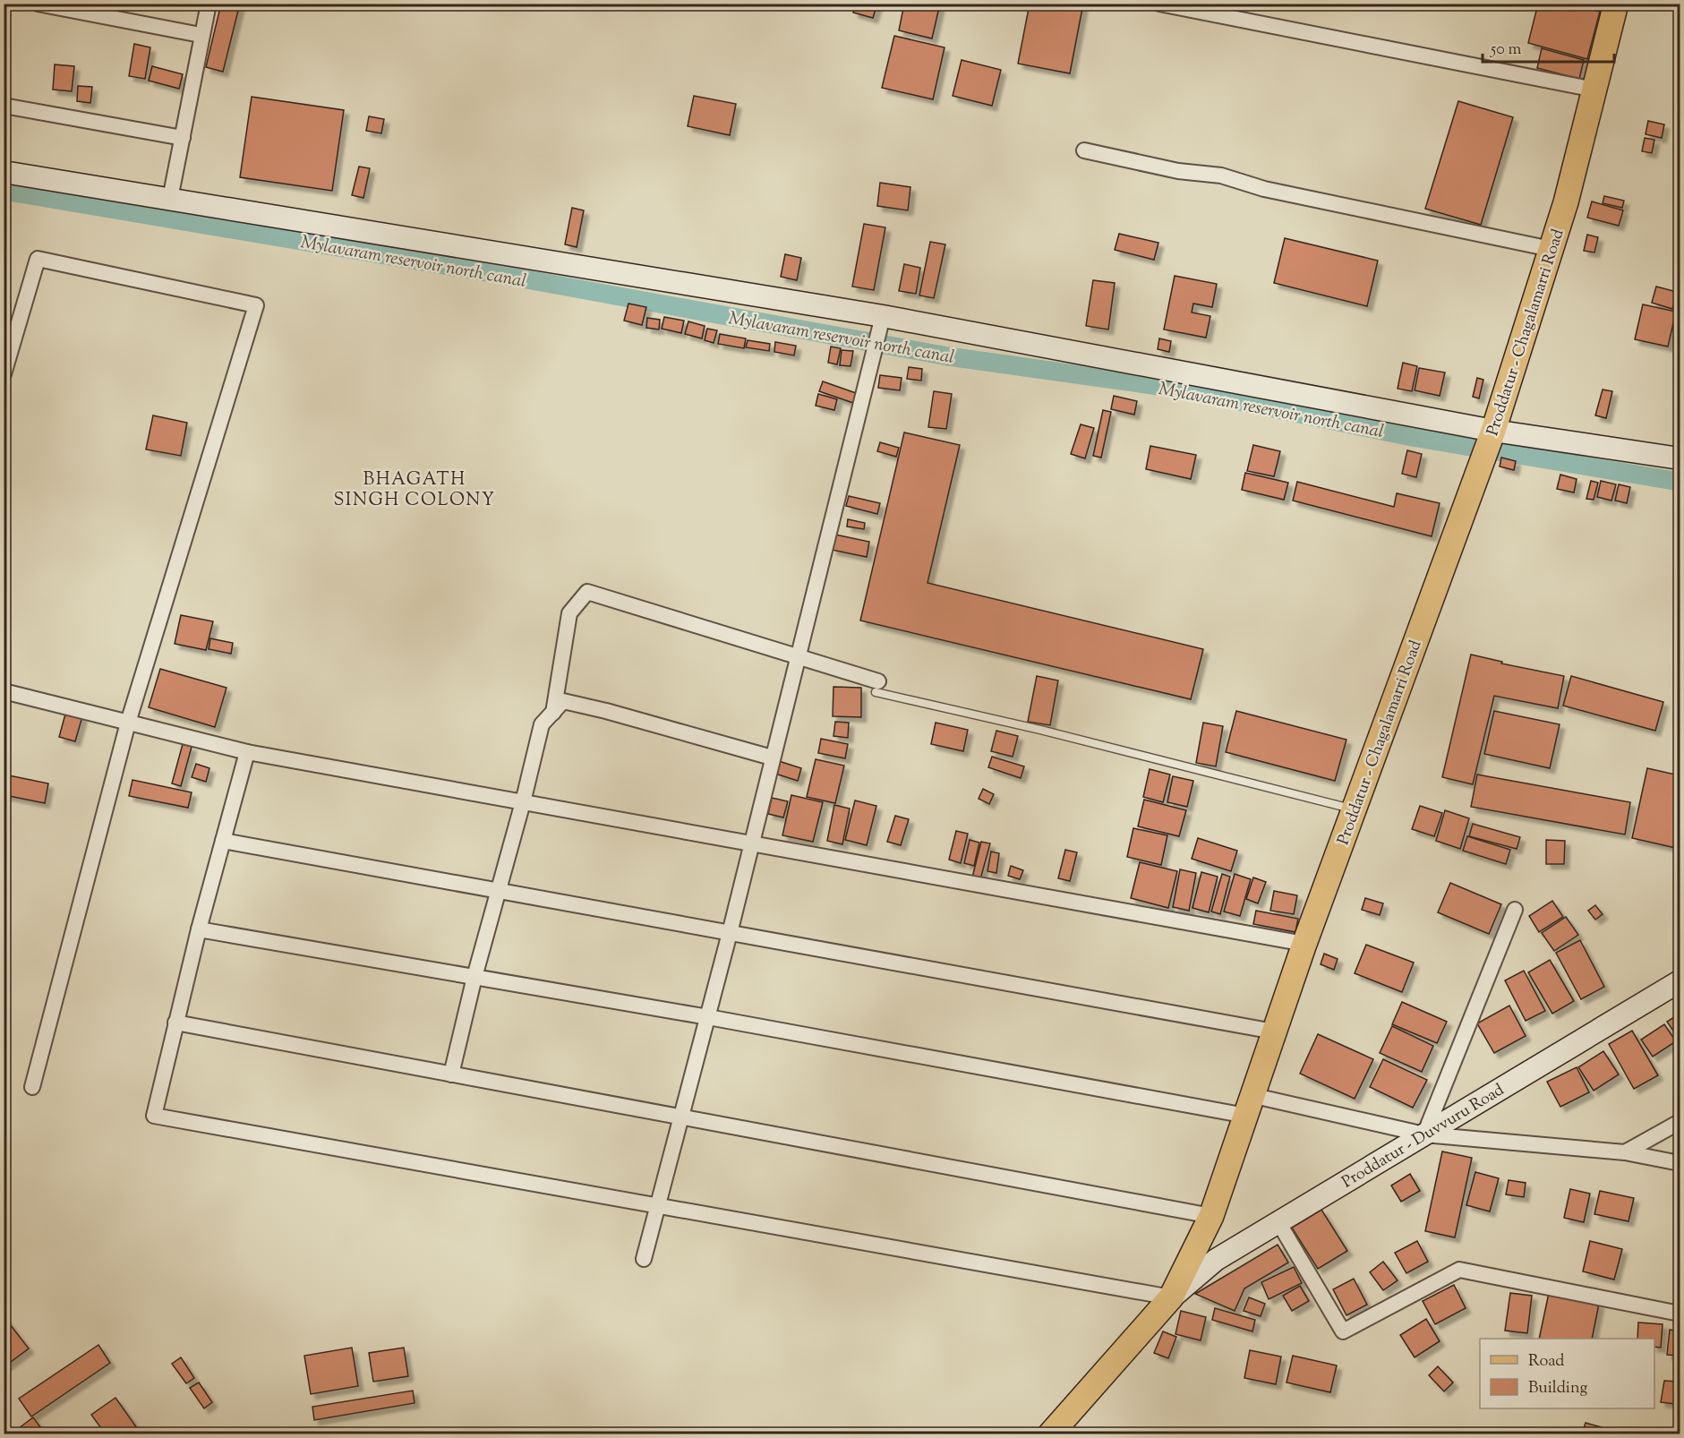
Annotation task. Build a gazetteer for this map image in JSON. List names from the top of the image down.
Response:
{
  "streets": {
    "main road": ["Proddatur - Chagalamarri Road", "Proddatur - Duvvuru Road"]
  },
  "crossings": [
    ["Proddatur - Chagalamarri Road", "Proddatur - Duvvuru Road"]
  ],
  "districts": ["BHAGATH SINGH COLONY"],
  "water": ["Mylavaram reservoir north canal"],
  "legend": ["Road", "Building"],
  "scale_bar": "50 m"
}
